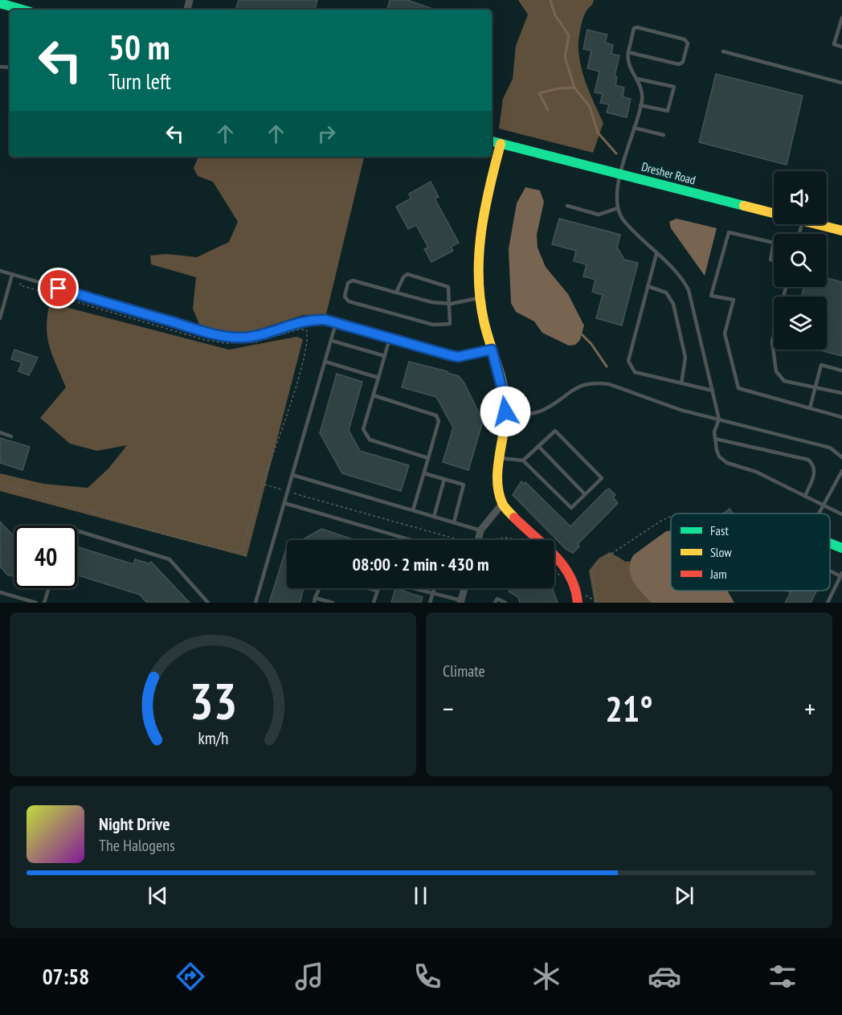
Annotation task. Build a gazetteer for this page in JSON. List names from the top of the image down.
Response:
{
  "streets": {
    "street": ["Dresher Road"]
  },
  "legend": ["Fast", "Slow", "Jam"],
  "page": {
    "turn": ["50 m", "Turn left"],
    "limit": "40",
    "trip": "08:00 · 2 min · 430 m",
    "tile": "Climate",
    "heat": ["−", "21°", "+"],
    "song": ["Night Drive", "The Halogens"],
    "tabs": "07:58",
    "gauge": ["33", "km/h"]
  }
}
